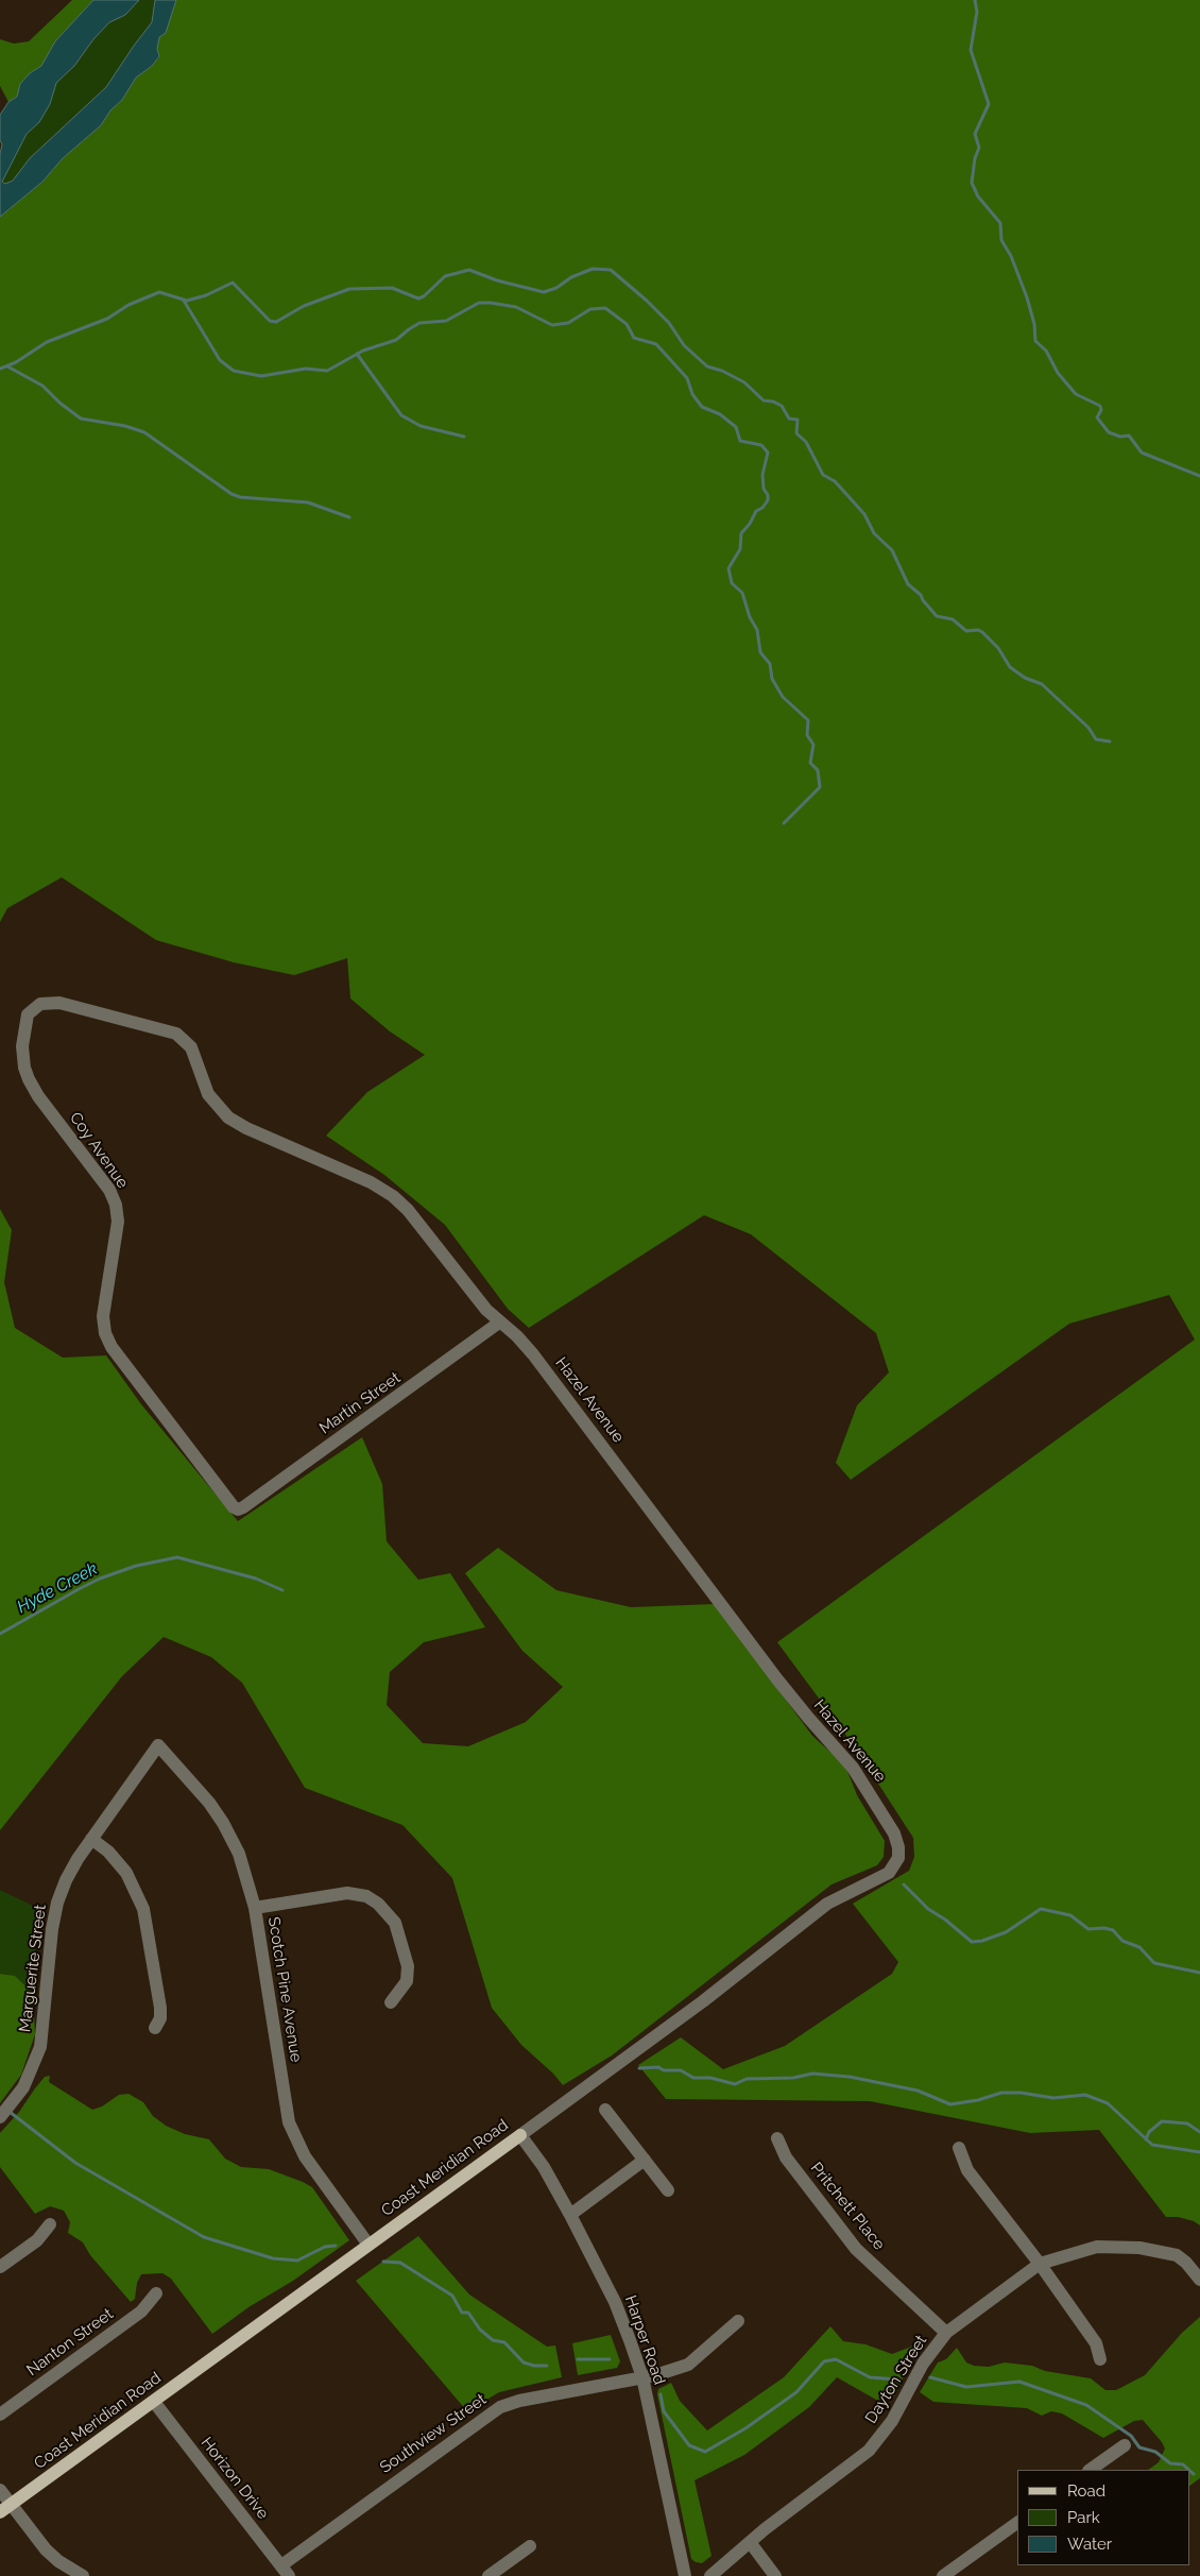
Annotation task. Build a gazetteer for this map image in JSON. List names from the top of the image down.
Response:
{
  "streets": {
    "main road": ["Coast Meridian Road"],
    "street": [
      "Coy Avenue",
      "Hazel Avenue",
      "Martin Street",
      "Marguerite Street",
      "Scotch Pine Avenue",
      "Pritchett Place",
      "Harper Road",
      "Nanton Street",
      "Dayton Street",
      "Southview Street",
      "Horizon Drive"
    ]
  },
  "crossings": [
    ["Coy Avenue", "Hazel Avenue"],
    ["Coy Avenue", "Martin Street"],
    ["Hazel Avenue", "Martin Street"],
    ["Hazel Avenue", "Coast Meridian Road"],
    ["Marguerite Street", "Scotch Pine Avenue"],
    ["Scotch Pine Avenue", "Coast Meridian Road"],
    ["Coast Meridian Road", "Harper Road"],
    ["Coast Meridian Road", "Horizon Drive"],
    ["Pritchett Place", "Dayton Street"],
    ["Harper Road", "Southview Street"],
    ["Southview Street", "Horizon Drive"]
  ],
  "water": ["Hyde Creek"],
  "legend": ["Road", "Park", "Water"]
}
